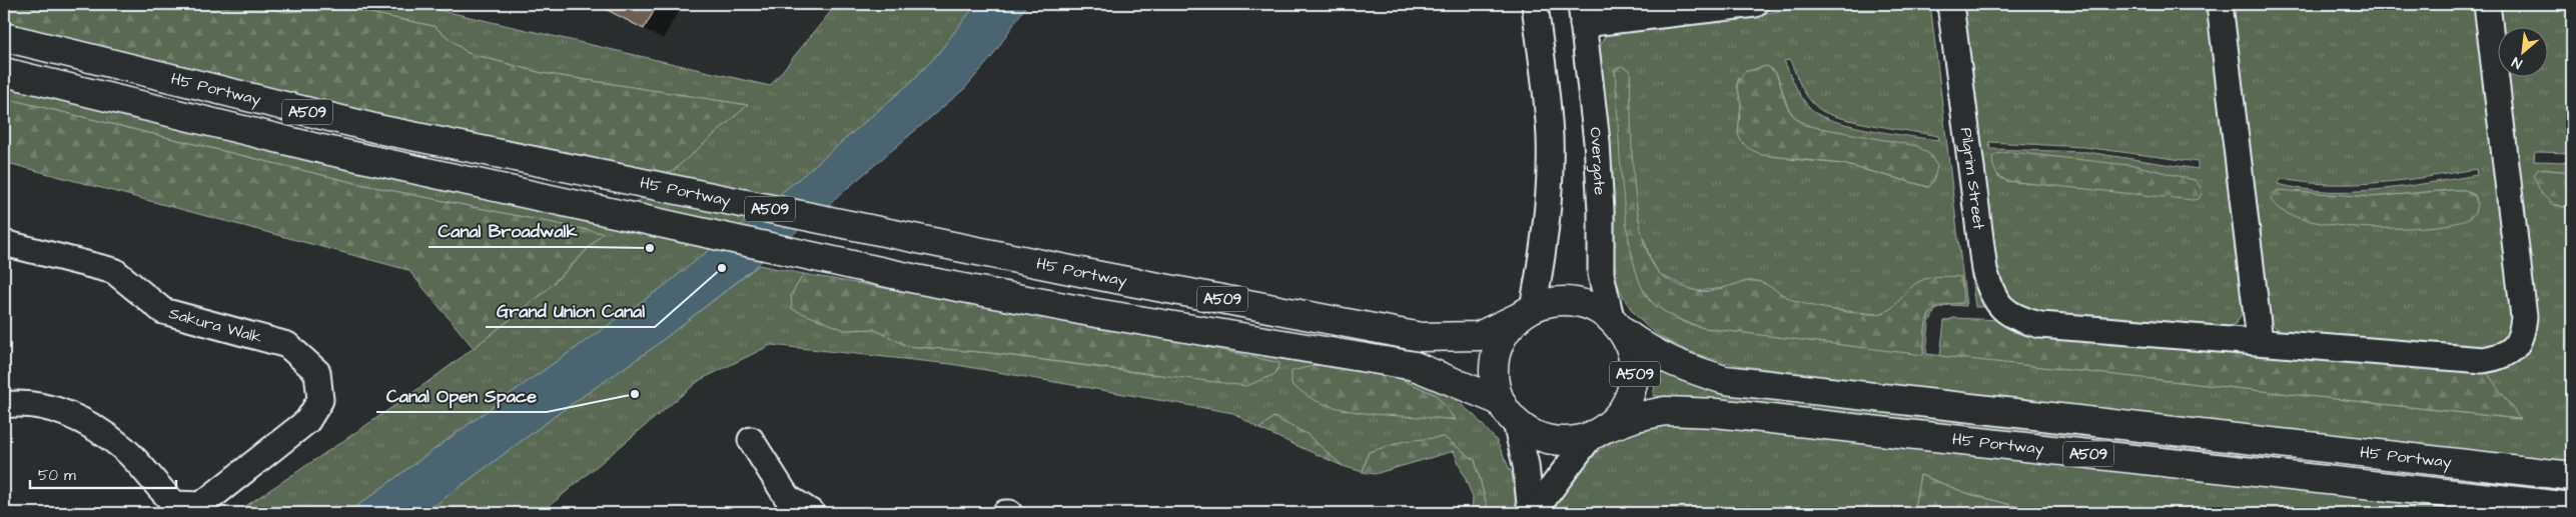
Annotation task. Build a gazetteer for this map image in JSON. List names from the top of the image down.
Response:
{
  "streets": {
    "main road": ["H5 Portway", "A509"],
    "street": ["Overgate", "Pilgrim Street", "Sakura Walk"]
  },
  "crossings": [
    ["H5 Portway", "A509"],
    ["H5 Portway", "Overgate"],
    ["A509", "Overgate"]
  ],
  "places": ["Canal Broadwalk", "Grand Union Canal", "Canal Open Space"],
  "scale_bar": "50 m",
  "north": "bottom left"
}
